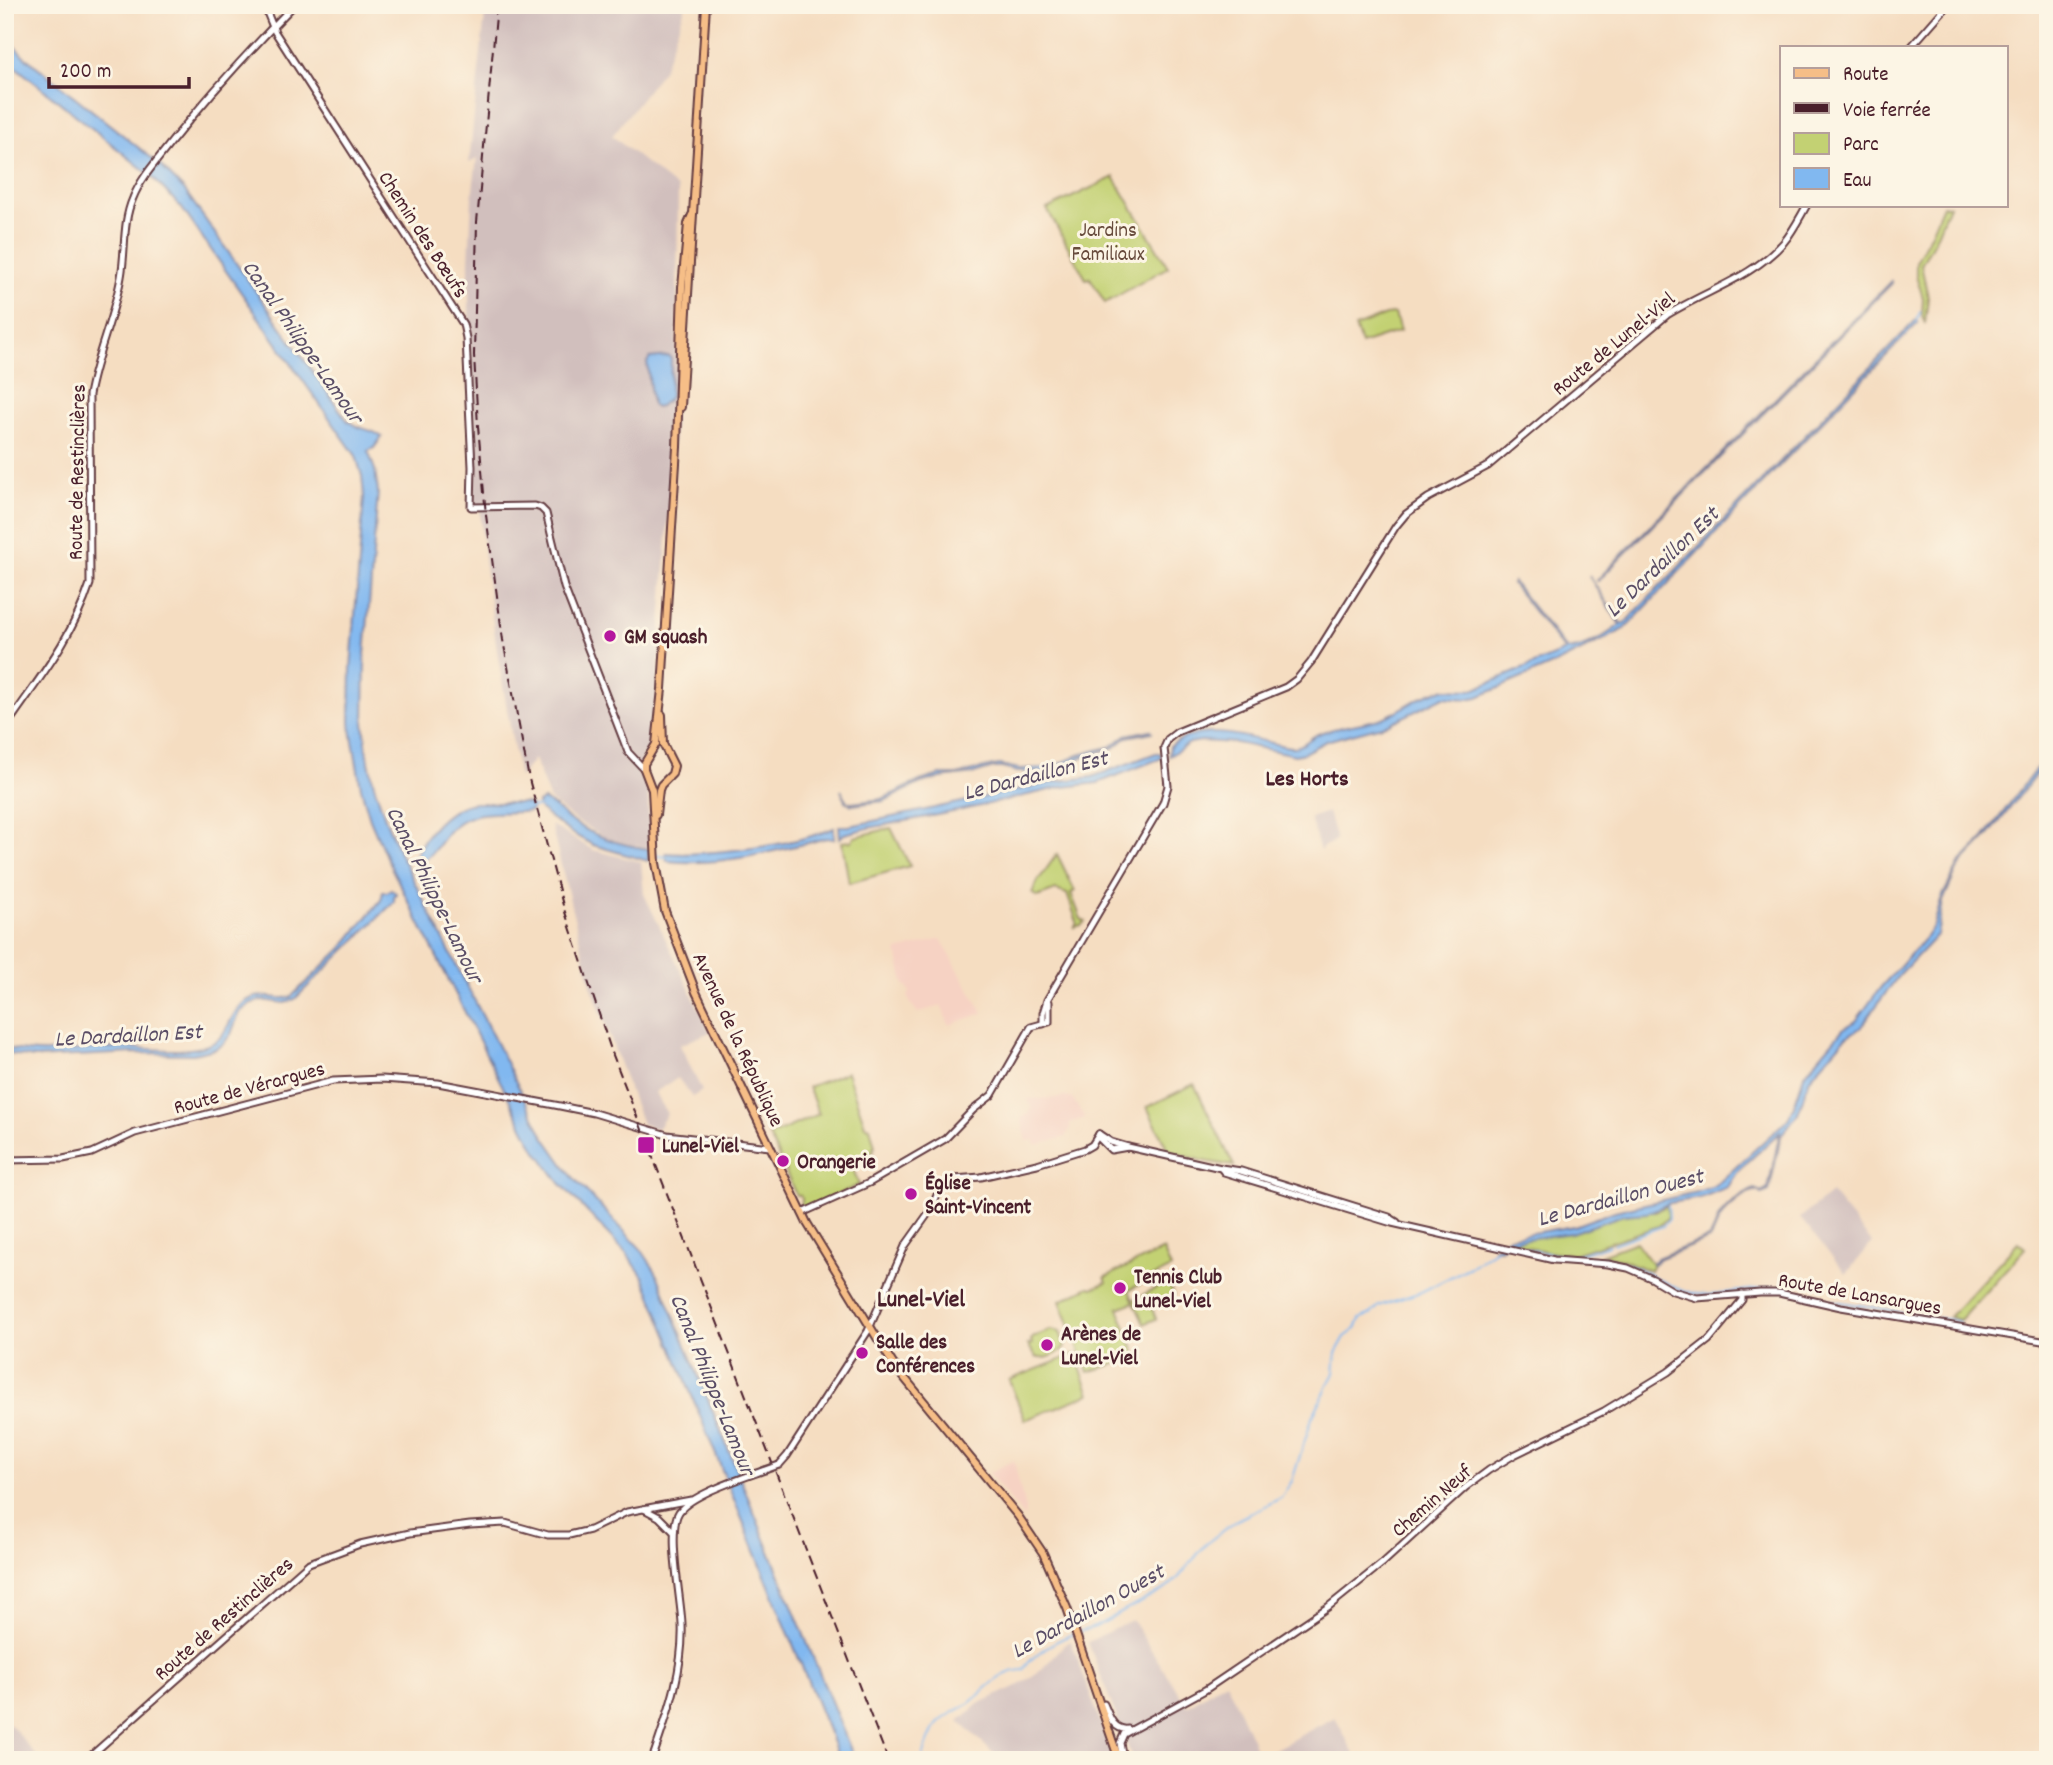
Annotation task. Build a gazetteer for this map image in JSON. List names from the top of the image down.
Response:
{
  "streets": {
    "main road": ["Avenue de la République"],
    "street": [
      "Chemin des Bœufs",
      "Route de Lunel-Viel",
      "Route de Restinclières",
      "Route de Vérargues",
      "Route de Lansargues",
      "Chemin Neuf"
    ]
  },
  "crossings": [
    ["Chemin des Bœufs", "Route de Restinclières"],
    ["Route de Lunel-Viel", "Avenue de la République"],
    ["Avenue de la République", "Route de Vérargues"],
    ["Avenue de la République", "Route de Lansargues"],
    ["Route de Lansargues", "Chemin Neuf"]
  ],
  "districts": ["Les Horts", "Lunel-Viel"],
  "water": ["Canal Philippe-Lamour", "Le Dardaillon Est", "Le Dardaillon Ouest"],
  "parks": ["Jardins Familiaux"],
  "places": {
    "other": [
      "GM squash",
      "Orangerie",
      "Église Saint-Vincent",
      "Tennis Club Lunel-Viel",
      "Arènes de Lunel-Viel",
      "Salle des Conférences"
    ],
    "transit": ["Lunel-Viel"]
  },
  "legend": [
    "Route",
    "Voie ferrée",
    "Parc",
    "Eau"
  ],
  "scale_bar": "200 m"
}
